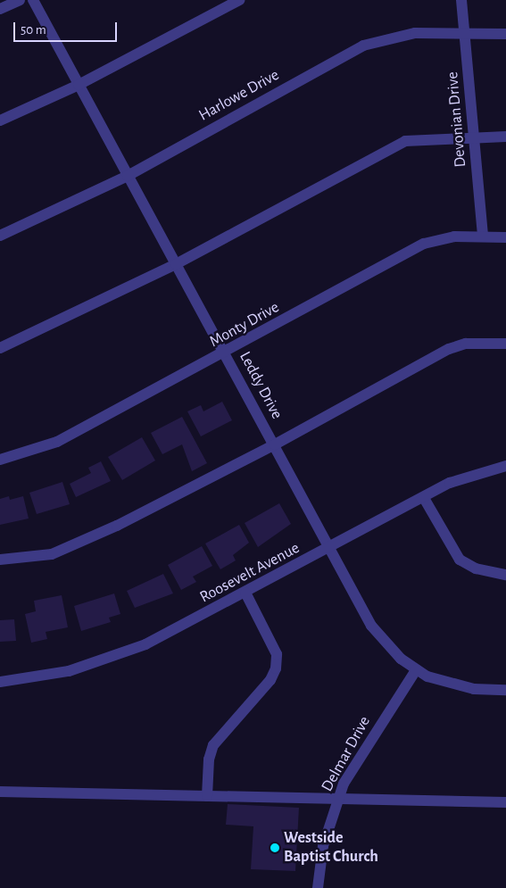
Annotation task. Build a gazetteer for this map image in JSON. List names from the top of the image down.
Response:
{
  "streets": {
    "street": [
      "Harlowe Drive",
      "Devonian Drive",
      "Monty Drive",
      "Leddy Drive",
      "Roosevelt Avenue",
      "Delmar Drive"
    ]
  },
  "crossings": [
    ["Harlowe Drive", "Devonian Drive"],
    ["Harlowe Drive", "Leddy Drive"],
    ["Devonian Drive", "Monty Drive"],
    ["Monty Drive", "Leddy Drive"],
    ["Leddy Drive", "Roosevelt Avenue"],
    ["Leddy Drive", "Delmar Drive"]
  ],
  "places": ["Westside Baptist Church"],
  "scale_bar": "50 m"
}
